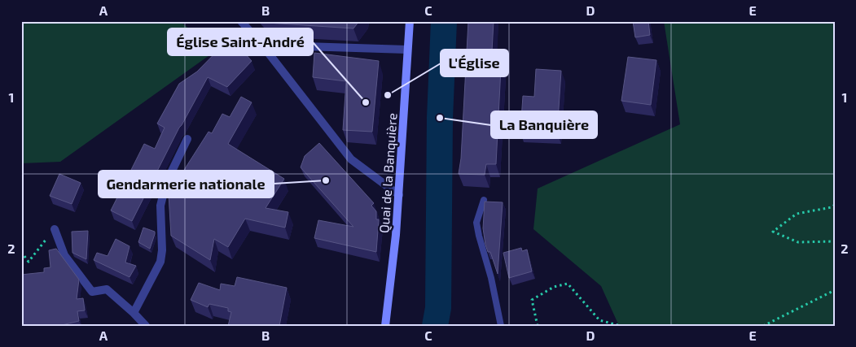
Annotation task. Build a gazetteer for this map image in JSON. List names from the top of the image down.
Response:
{
  "streets": {
    "street": ["Quai de la Banquière"]
  },
  "places": [
    "L'Église",
    "Église Saint-André",
    "La Banquière",
    "Gendarmerie nationale"
  ],
  "grid": {
    "columns": [
      "A",
      "B",
      "C",
      "D",
      "E"
    ],
    "rows": ["1", "2"]
  }
}
